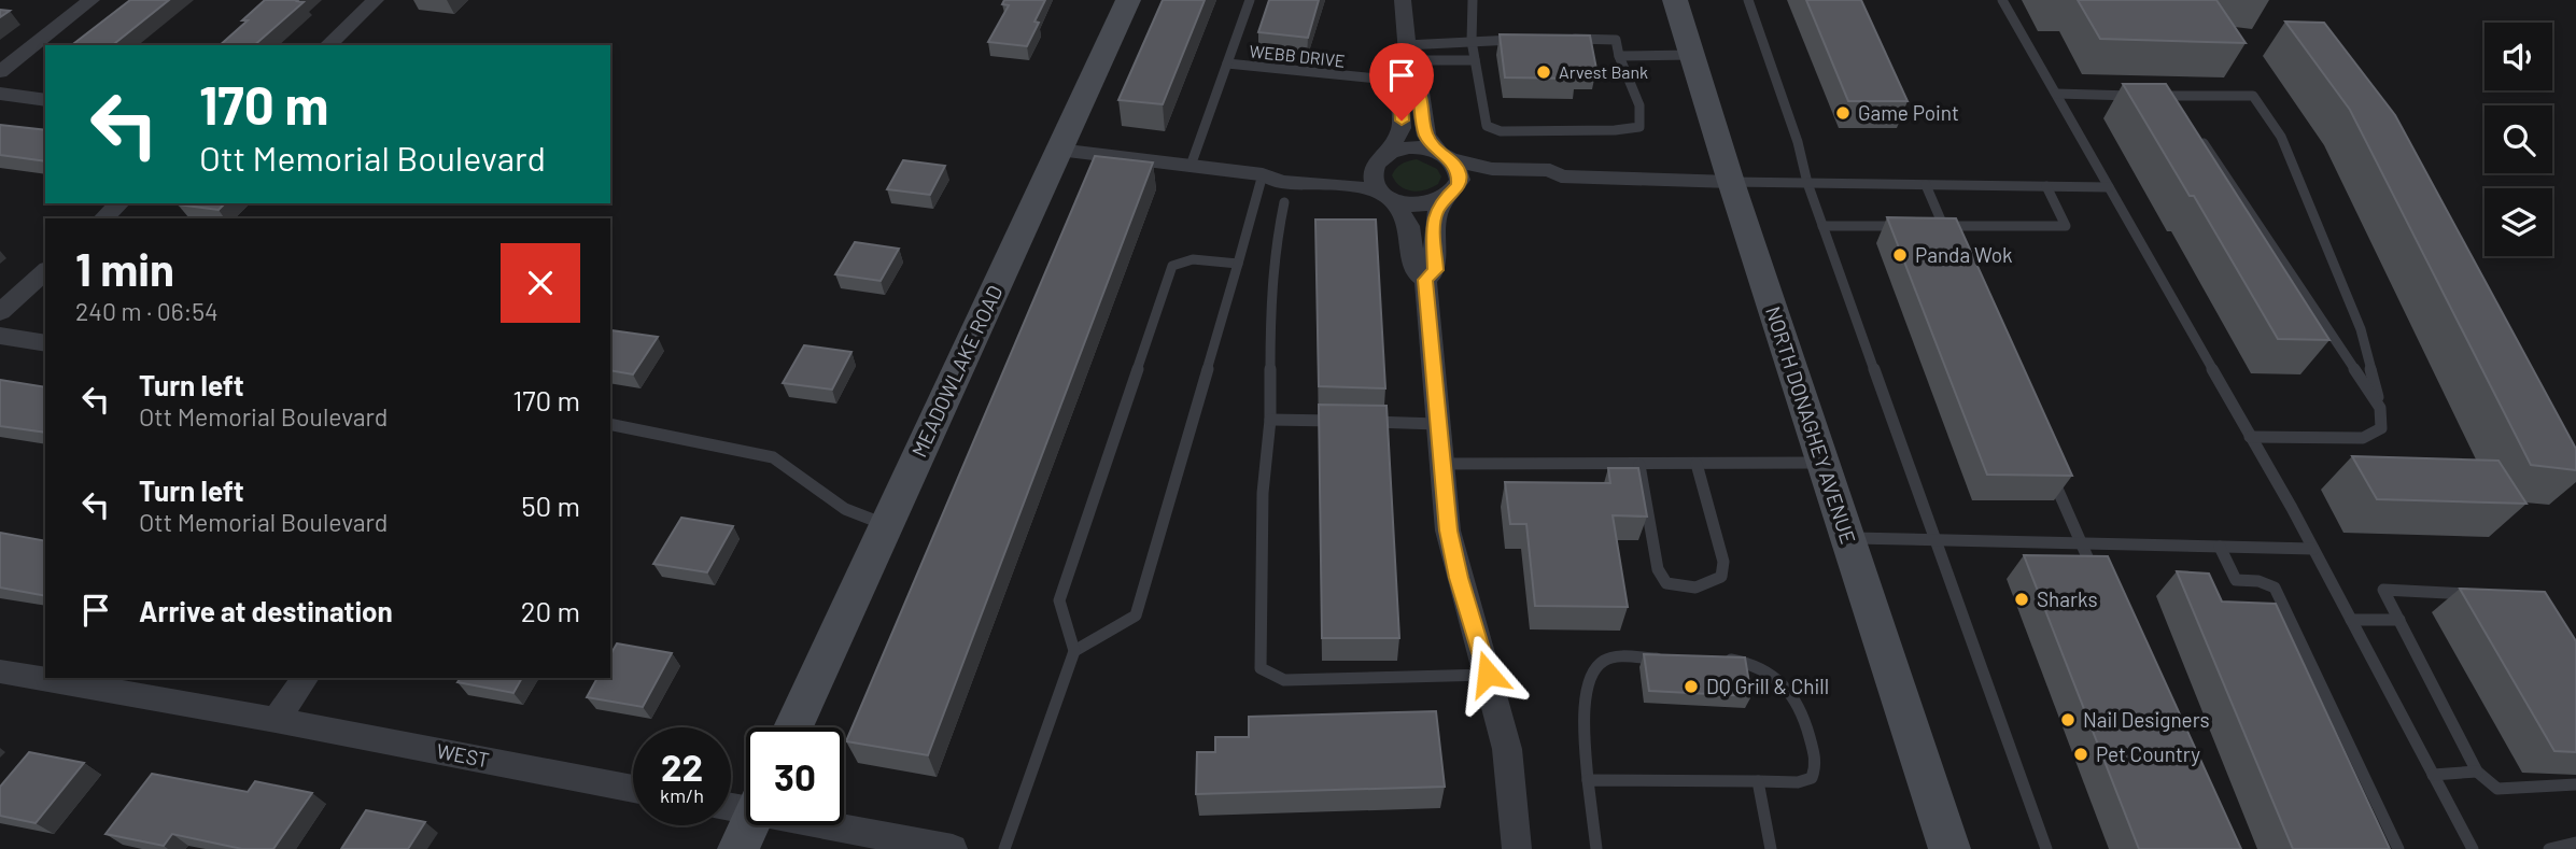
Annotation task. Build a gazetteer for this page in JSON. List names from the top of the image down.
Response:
{
  "streets": {
    "street": ["MEADOWLAKE ROAD", "NORTH DONAGHEY AVENUE", "WEST"],
    "lane": ["WEBB DRIVE"]
  },
  "places": [
    "Arvest Bank",
    "Game Point",
    "Panda Wok",
    "Sharks",
    "DQ Grill & Chill",
    "Nail Designers",
    "Pet Country"
  ],
  "page": {
    "turn": ["170 m", "Ott Memorial Boulevard"],
    "heading": ["1 min", "240 m · 06:54"],
    "list": [
      {
        "name": "Turn left",
        "note": "Ott Memorial Boulevard",
        "value": "170 m"
      },
      {
        "name": "Turn left",
        "note": "Ott Memorial Boulevard",
        "value": "50 m"
      },
      {
        "name": "Arrive at destination",
        "value": "20 m"
      }
    ],
    "speed": "22 km/h",
    "limit": "30"
  }
}
